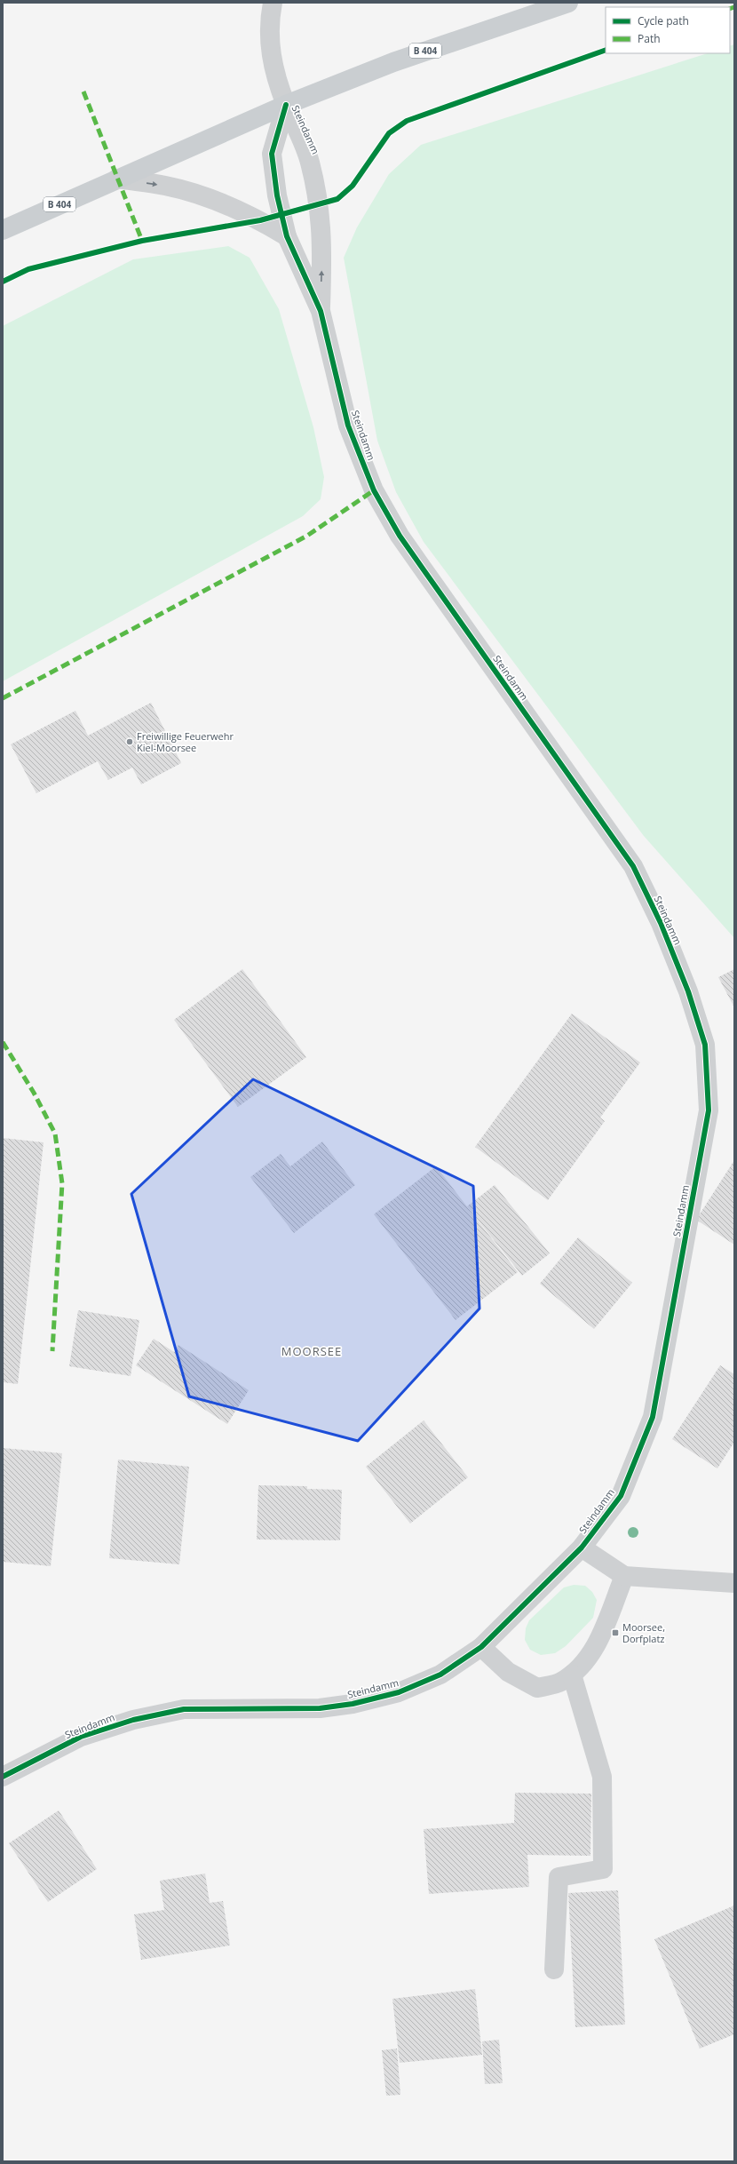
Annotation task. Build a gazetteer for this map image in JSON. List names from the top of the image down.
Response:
{
  "streets": {
    "main road": ["B 404"],
    "street": ["Steindamm"]
  },
  "crossings": [
    ["B 404", "Steindamm"]
  ],
  "districts": ["MOORSEE"],
  "places": {
    "other": ["Freiwillige Feuerwehr Kiel-Moorsee"],
    "transit": ["Moorsee, Dorfplatz"]
  },
  "legend": ["Cycle path", "Path"]
}
